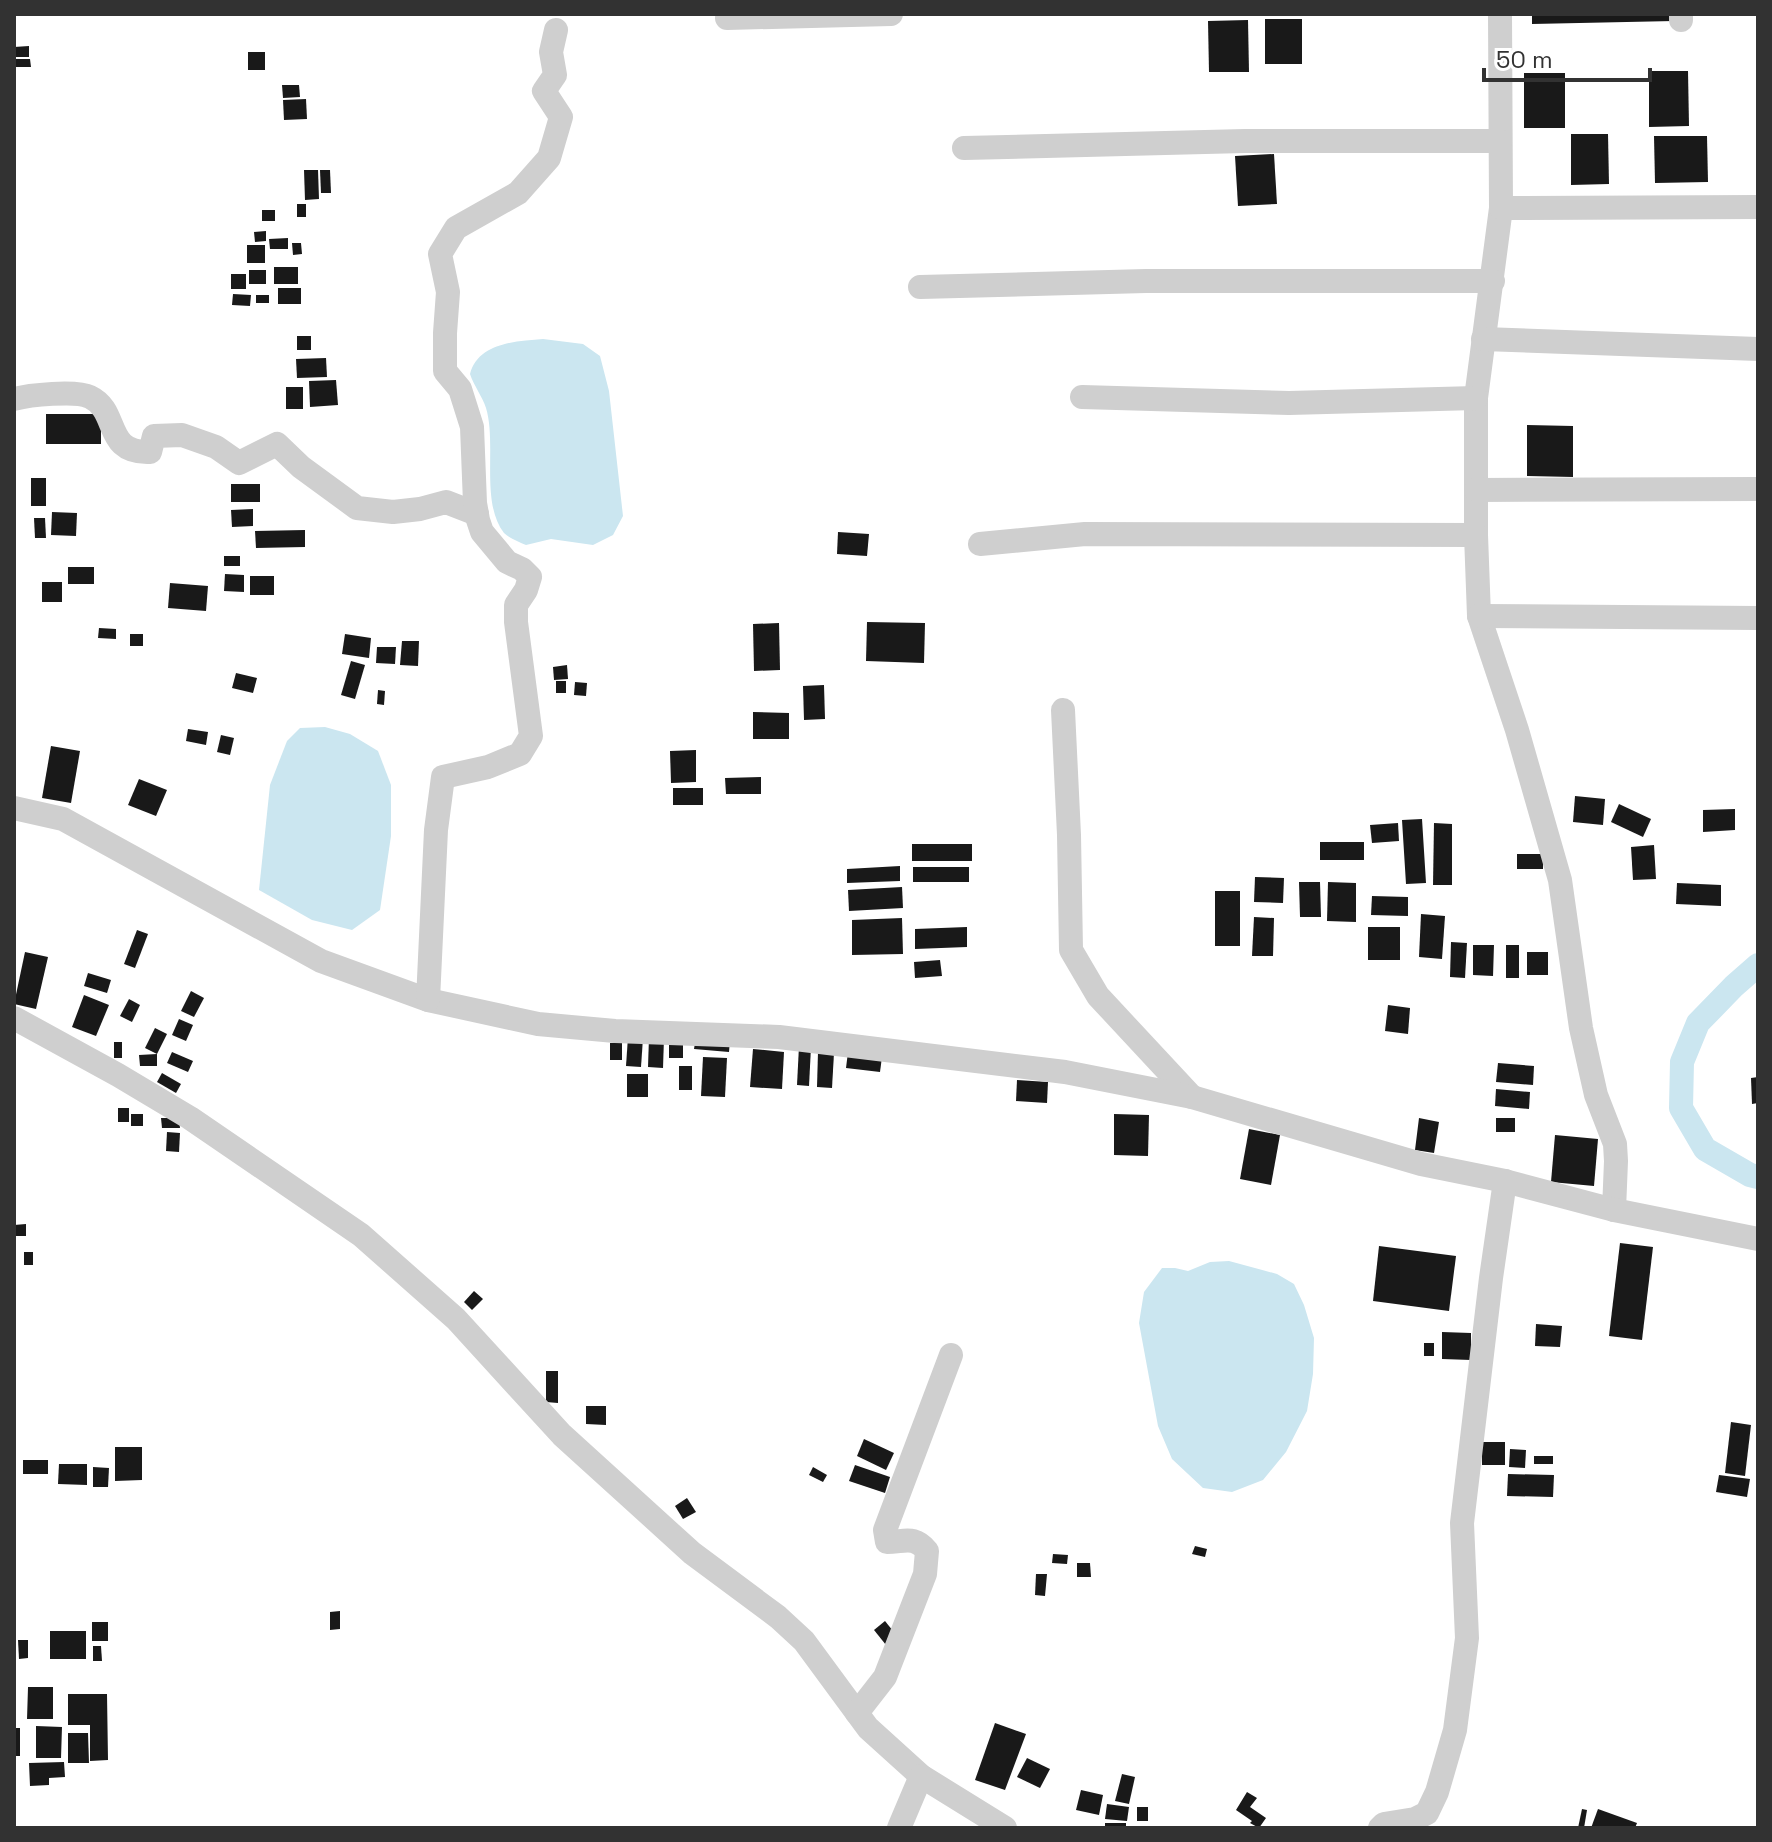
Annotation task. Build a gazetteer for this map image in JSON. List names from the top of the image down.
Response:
{
  "scale_bar": "50 m"
}
